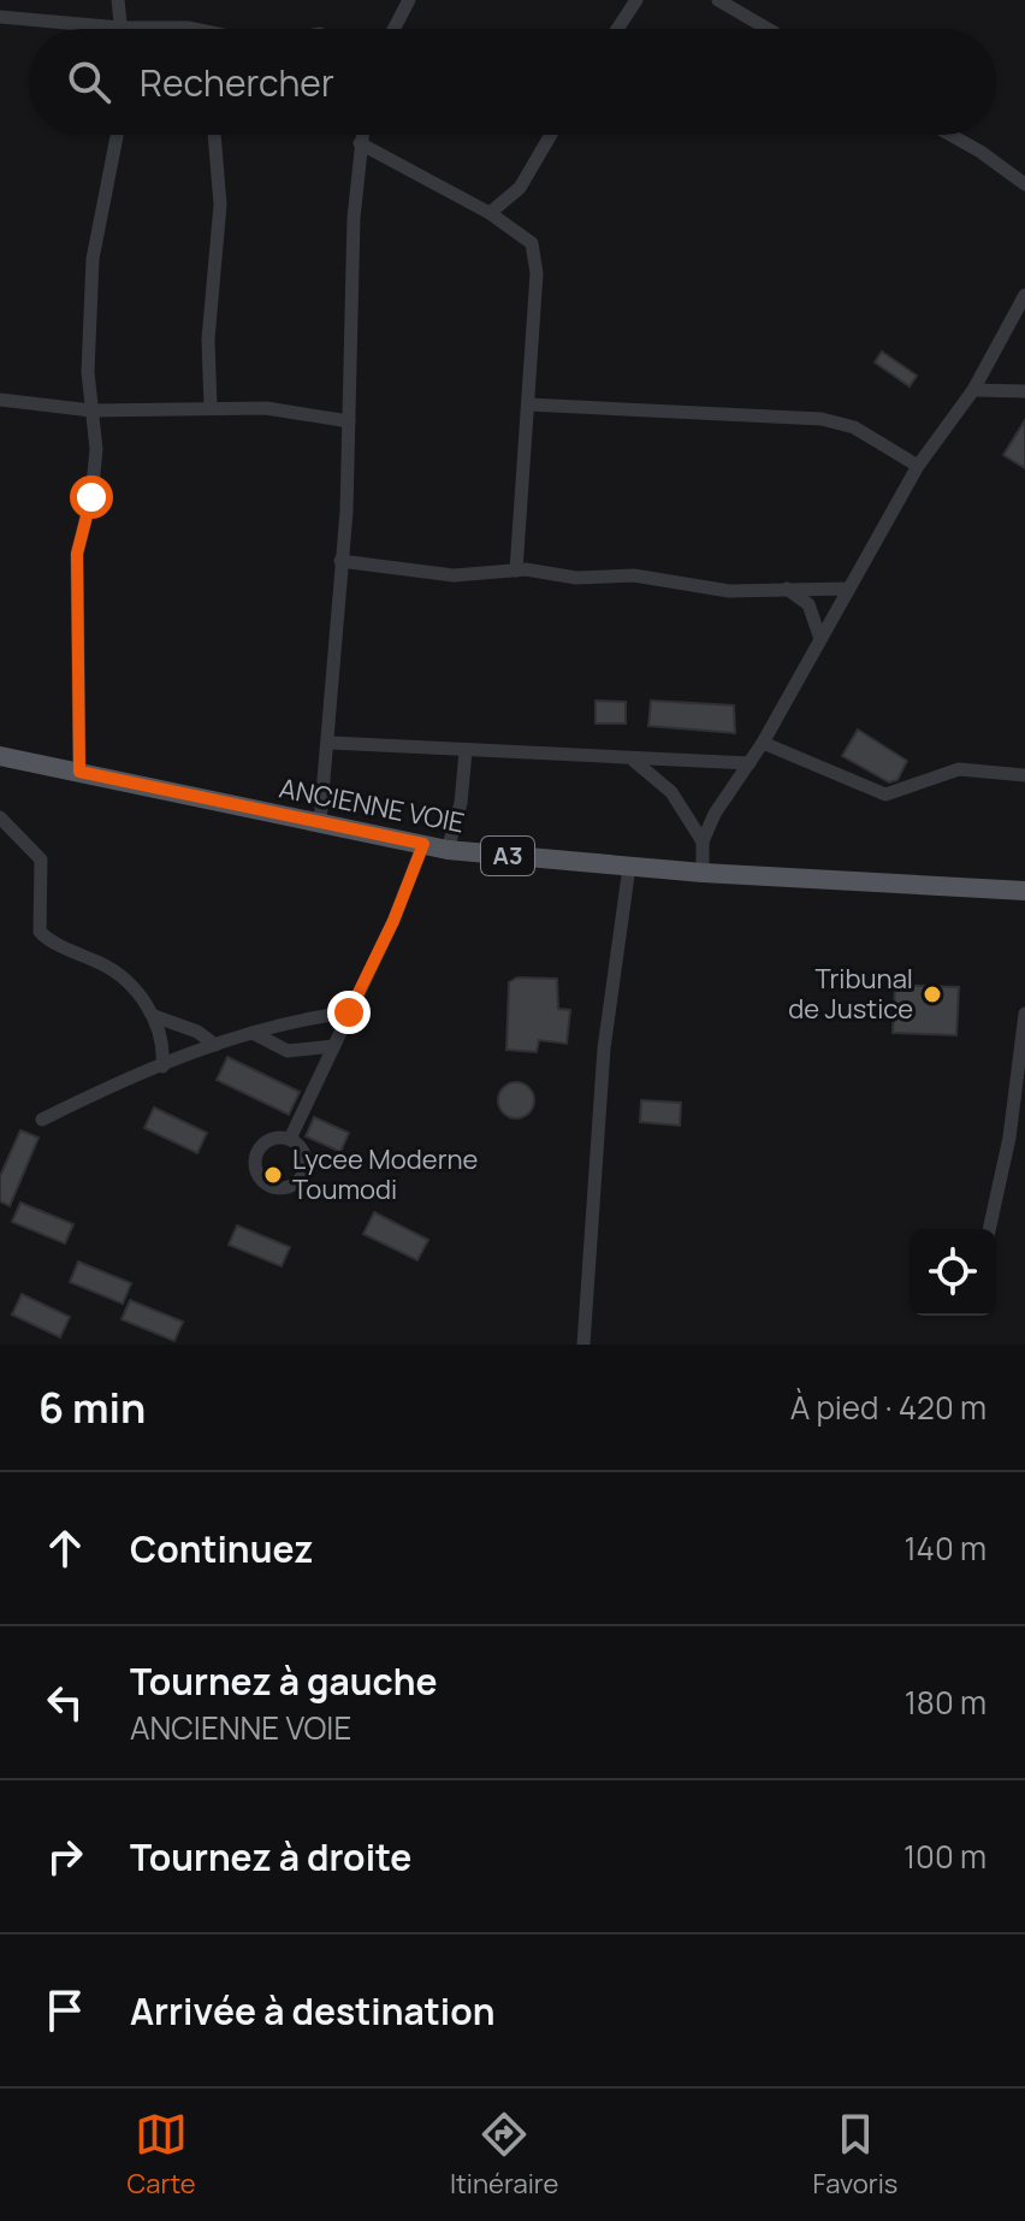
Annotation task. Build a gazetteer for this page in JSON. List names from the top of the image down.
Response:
{
  "streets": {
    "main road": ["ANCIENNE VOIE", "A3"]
  },
  "places": ["Tribunal de Justice", "Lycee Moderne Toumodi"],
  "page": {
    "search": "Rechercher",
    "heading": ["6 min", "À pied · 420 m"],
    "list": [
      ["Continuez", "140 m"],
      ["Tournez à gauche", "ANCIENNE VOIE", "180 m"],
      ["Tournez à droite", "100 m"],
      "Arrivée à destination"
    ],
    "nav": ["Carte", "Itinéraire", "Favoris"]
  }
}
